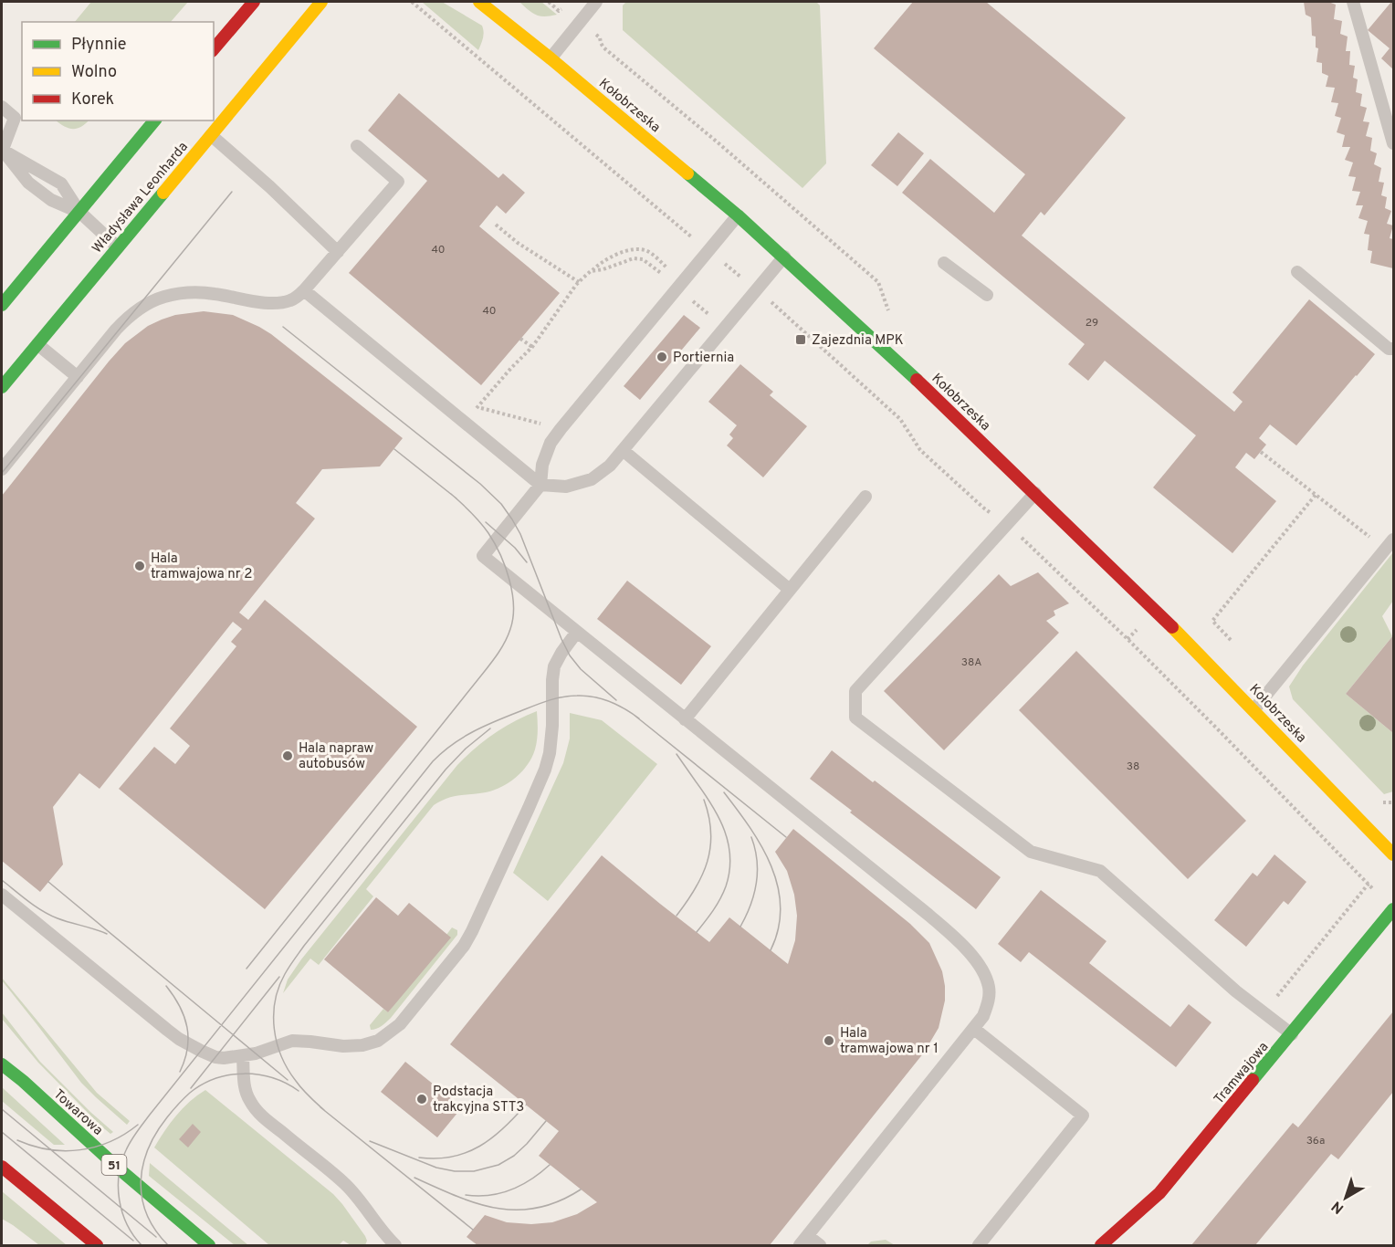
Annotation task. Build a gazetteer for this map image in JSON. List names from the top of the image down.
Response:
{
  "streets": {
    "street": [
      "Kołobrzeska",
      "Władysława Leonharda",
      "Tramwajowa",
      "Towarowa",
      "51"
    ]
  },
  "places": {
    "transit": ["Zajezdnia MPK"],
    "other": [
      "Portiernia",
      "Hala tramwajowa nr 2",
      "Hala napraw autobusów",
      "Hala tramwajowa nr 1",
      "Podstacja trakcyjna STT3"
    ]
  },
  "house_numbers": [
    "40",
    "40",
    "29",
    "38A",
    "38",
    "36a"
  ],
  "legend": ["Płynnie", "Wolno", "Korek"],
  "north": "bottom left"
}
